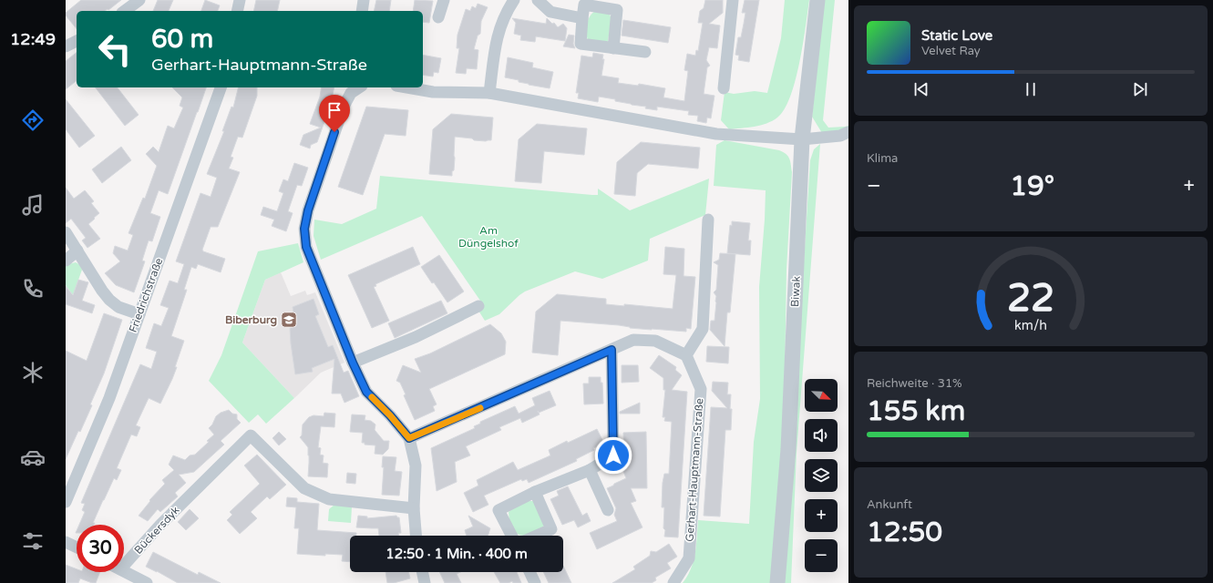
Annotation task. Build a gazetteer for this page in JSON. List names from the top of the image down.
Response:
{
  "streets": {
    "street": [
      "Biwak",
      "Friedrichstraße",
      "Gerhart-Hauptmann-Straße",
      "Bückersdyk"
    ]
  },
  "parks": ["Am Düngelshof"],
  "places": {
    "school or university": ["Biberburg"]
  },
  "north": "bottom right",
  "page": {
    "tabs": "12:49",
    "turn": ["60 m", "Gerhart-Hauptmann-Straße"],
    "song": ["Static Love", "Velvet Ray"],
    "tile": [
      "Klima",
      ["Reichweite · 31%", "155 km"],
      ["Ankunft", "12:50"]
    ],
    "heat": ["−", "19°", "+"],
    "map_buttons": ["+", "−"],
    "limit": "30",
    "trip": "12:50 · 1 Min. · 400 m",
    "gauge": ["22", "km/h"]
  }
}
